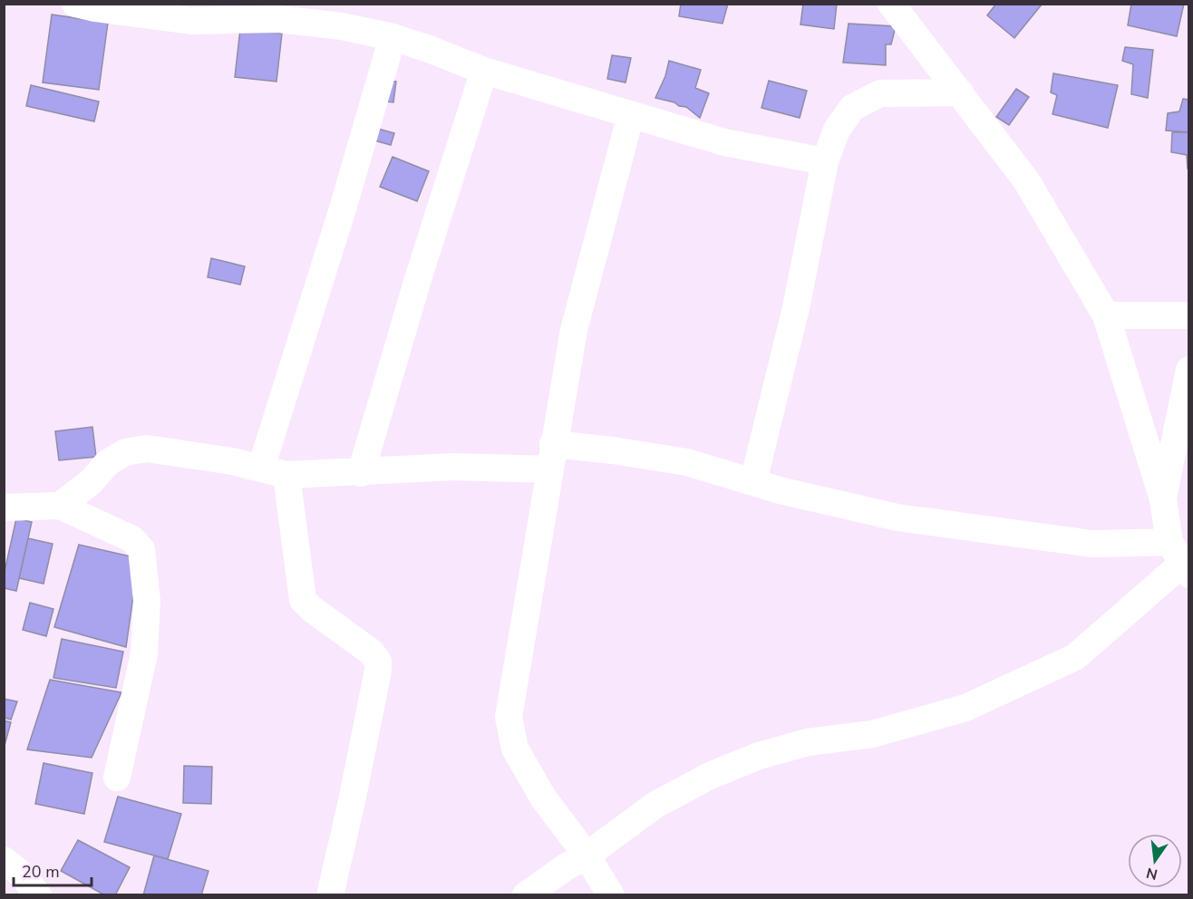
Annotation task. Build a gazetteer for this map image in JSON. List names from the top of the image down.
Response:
{
  "scale_bar": "20 m",
  "north": "bottom"
}
